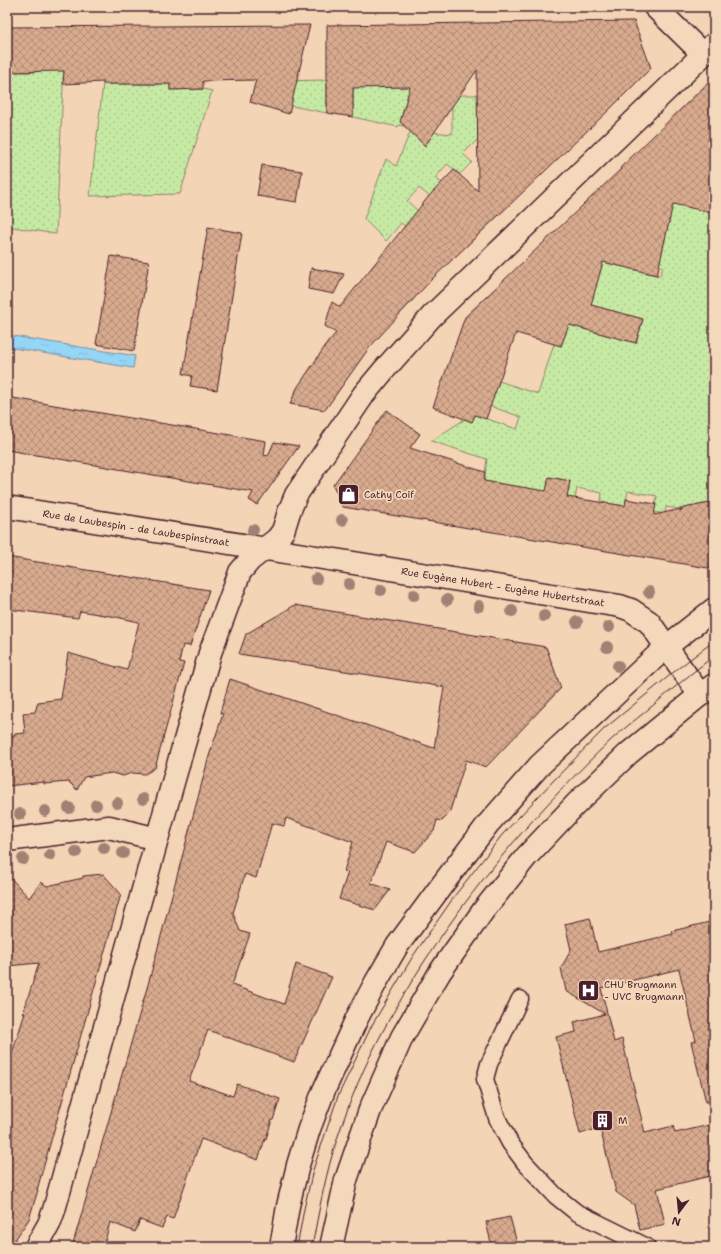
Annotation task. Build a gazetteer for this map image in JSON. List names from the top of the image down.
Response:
{
  "streets": {
    "street": ["Rue de Laubespin - de Laubespinstraat", "Rue Eugène Hubert - Eugène Hubertstraat"]
  },
  "crossings": [
    ["Rue de Laubespin - de Laubespinstraat", "Rue Eugène Hubert - Eugène Hubertstraat"]
  ],
  "places": {
    "shop": ["Cathy Coif"],
    "hospital": ["CHU Brugmann - UVC Brugmann"],
    "building": ["M"]
  },
  "north": "bottom"
}
